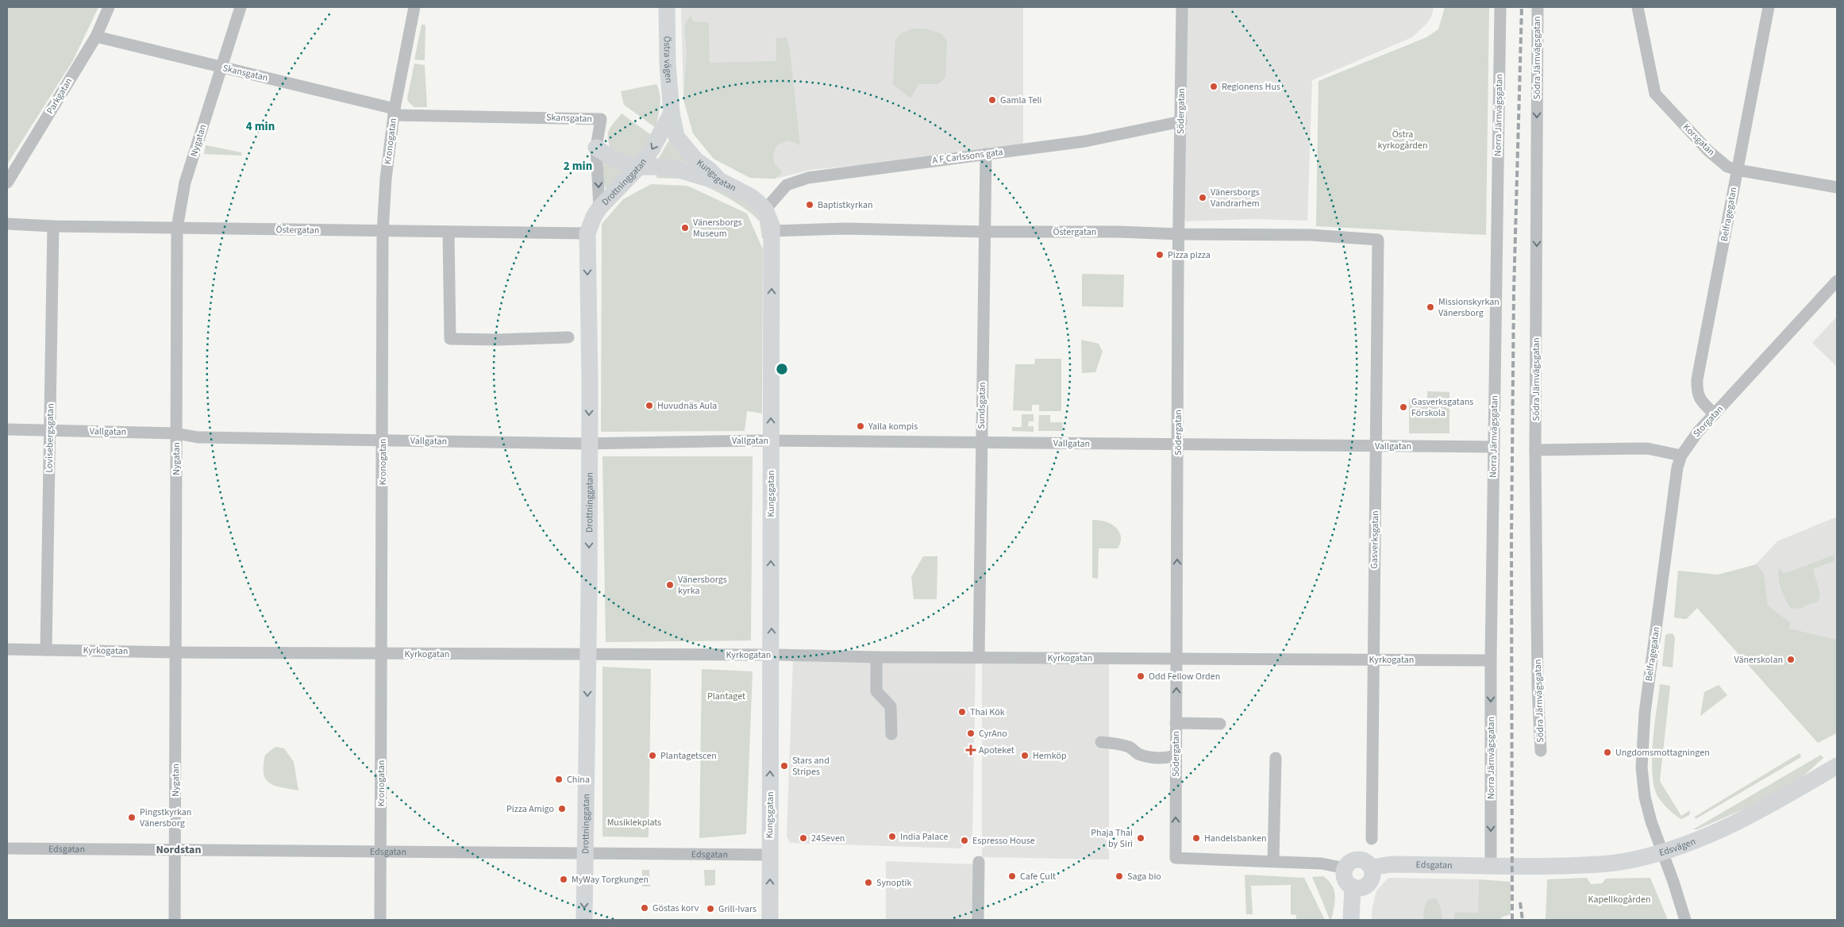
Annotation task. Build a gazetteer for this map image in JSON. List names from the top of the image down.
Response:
{
  "streets": {
    "street": [
      "Södra Järnvägsgatan",
      "Östra vägen",
      "Skansgatan",
      "Parkgatan",
      "Södergatan",
      "Norra Järnvägsgatan",
      "Korsgatan",
      "Nygatan",
      "Kronogatan",
      "A F Carlssons gata",
      "Kungsgatan",
      "Drottninggatan",
      "Belfragegatan",
      "Östergatan",
      "Sundsgatan",
      "Storgatan",
      "Vallgatan",
      "Lovisebergsgatan",
      "Gasverksgatan",
      "Kyrkogatan",
      "Edsvägen",
      "Edsgatan"
    ]
  },
  "crossings": [
    ["Östra vägen", "Kungsgatan"],
    ["Östra vägen", "Drottninggatan"],
    ["Skansgatan", "Parkgatan"],
    ["Skansgatan", "Nygatan"],
    ["Skansgatan", "Kronogatan"],
    ["Södergatan", "A F Carlssons gata"],
    ["Södergatan", "Östergatan"],
    ["Södergatan", "Vallgatan"],
    ["Södergatan", "Kyrkogatan"],
    ["Norra Järnvägsgatan", "Vallgatan"],
    ["Norra Järnvägsgatan", "Kyrkogatan"],
    ["Norra Järnvägsgatan", "Edsvägen"],
    ["Norra Järnvägsgatan", "Edsgatan"],
    ["Korsgatan", "Belfragegatan"],
    ["Nygatan", "Östergatan"],
    ["Nygatan", "Vallgatan"],
    ["Nygatan", "Kyrkogatan"],
    ["Nygatan", "Edsgatan"],
    ["Kronogatan", "Östergatan"],
    ["Kronogatan", "Vallgatan"],
    ["Kronogatan", "Kyrkogatan"],
    ["Kronogatan", "Edsgatan"],
    ["A F Carlssons gata", "Kungsgatan"],
    ["A F Carlssons gata", "Sundsgatan"],
    ["Kungsgatan", "Drottninggatan"],
    ["Kungsgatan", "Östergatan"],
    ["Kungsgatan", "Vallgatan"],
    ["Kungsgatan", "Kyrkogatan"],
    ["Kungsgatan", "Edsgatan"],
    ["Drottninggatan", "Östergatan"],
    ["Drottninggatan", "Vallgatan"],
    ["Drottninggatan", "Kyrkogatan"],
    ["Drottninggatan", "Edsgatan"],
    ["Belfragegatan", "Storgatan"],
    ["Belfragegatan", "Edsvägen"],
    ["Östergatan", "Sundsgatan"],
    ["Östergatan", "Lovisebergsgatan"],
    ["Östergatan", "Gasverksgatan"],
    ["Sundsgatan", "Vallgatan"],
    ["Sundsgatan", "Kyrkogatan"],
    ["Vallgatan", "Lovisebergsgatan"],
    ["Vallgatan", "Gasverksgatan"],
    ["Lovisebergsgatan", "Kyrkogatan"],
    ["Gasverksgatan", "Kyrkogatan"],
    ["Edsvägen", "Edsgatan"]
  ],
  "one_way": [
    "Södra Järnvägsgatan",
    "Södergatan",
    "Kungsgatan",
    "Drottninggatan"
  ],
  "districts": ["Nordstan"],
  "parks": [
    "Östra kyrkogården",
    "Plantaget",
    "Musiklekplats",
    "Kapellkogården"
  ],
  "places": {
    "other": [
      "Regionens Hus",
      "Gamla Teli",
      "Vänersborgs Vandrarhem",
      "Baptistkyrkan",
      "Vänersborgs Museum",
      "Pizza pizza",
      "Missionskyrkan Vänersborg",
      "Huvudnäs Aula",
      "Gasverksgatans Förskola",
      "Yalla kompis",
      "Vänersborgs kyrka",
      "Vänerskolan",
      "Odd Fellow Orden",
      "Thai Kök",
      "CyrAno",
      "Ungdomsmottagningen",
      "Plantagetscen",
      "Hemköp",
      "Stars and Stripes",
      "China",
      "Pizza Amigo",
      "Pingstkyrkan Vänersborg",
      "India Palace",
      "24Seven",
      "Phaja Thai by Siri",
      "Handelsbanken",
      "Espresso House",
      "Cafe Cult",
      "Saga bio",
      "MyWay Torgkungen",
      "Synoptik",
      "Göstas korv",
      "Grill-Ivars"
    ],
    "health": ["Apoteket"]
  },
  "rings": ["4 min", "2 min"]
}
